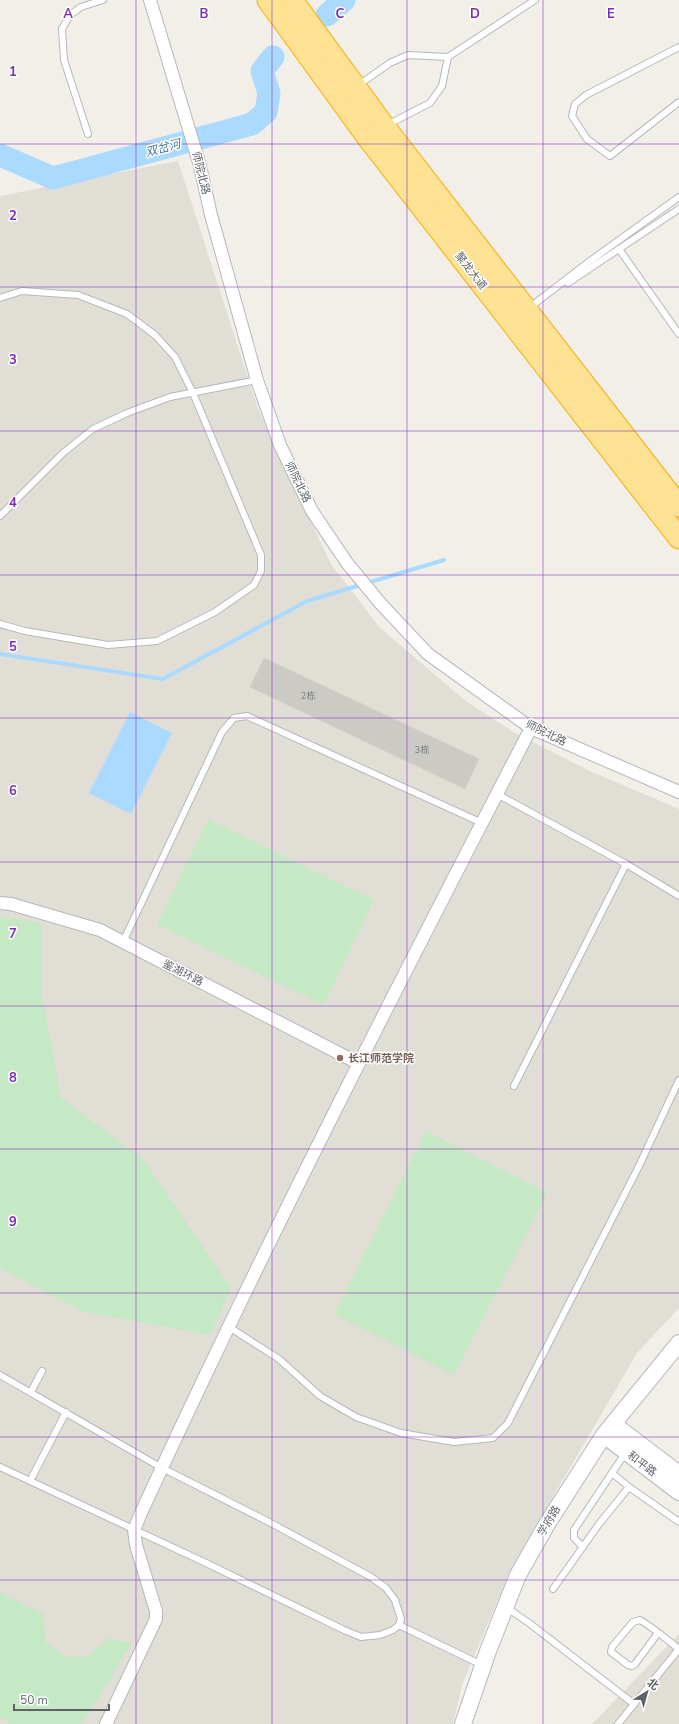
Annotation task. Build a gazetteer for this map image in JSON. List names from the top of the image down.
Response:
{
  "streets": {
    "highway": ["聚龙大道"],
    "street": [
      "师院北路",
      "鉴湖环路",
      "和平路",
      "学府路"
    ]
  },
  "crossings": [
    ["和平路", "学府路"]
  ],
  "water": ["双岔河"],
  "places": ["长江师范学院"],
  "house_numbers": ["2栋", "3栋"],
  "scale_bar": "50 m",
  "north": "top right",
  "grid": {
    "columns": [
      "A",
      "B",
      "C",
      "D",
      "E"
    ],
    "rows": [
      "1",
      "2",
      "3",
      "4",
      "5",
      "6",
      "7",
      "8",
      "9"
    ]
  }
}
